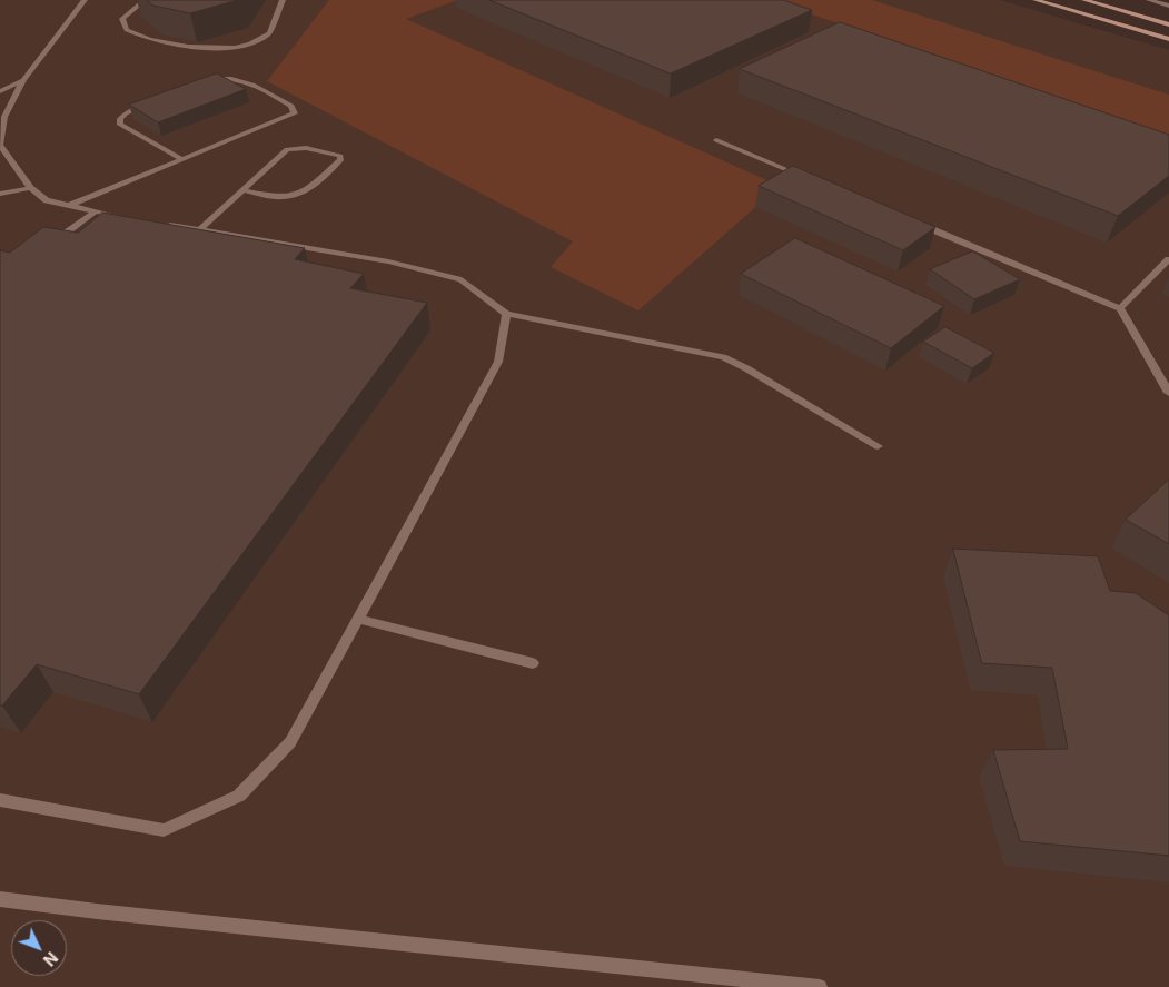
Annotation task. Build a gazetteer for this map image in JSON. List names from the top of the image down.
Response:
{
  "north": "bottom right"
}
